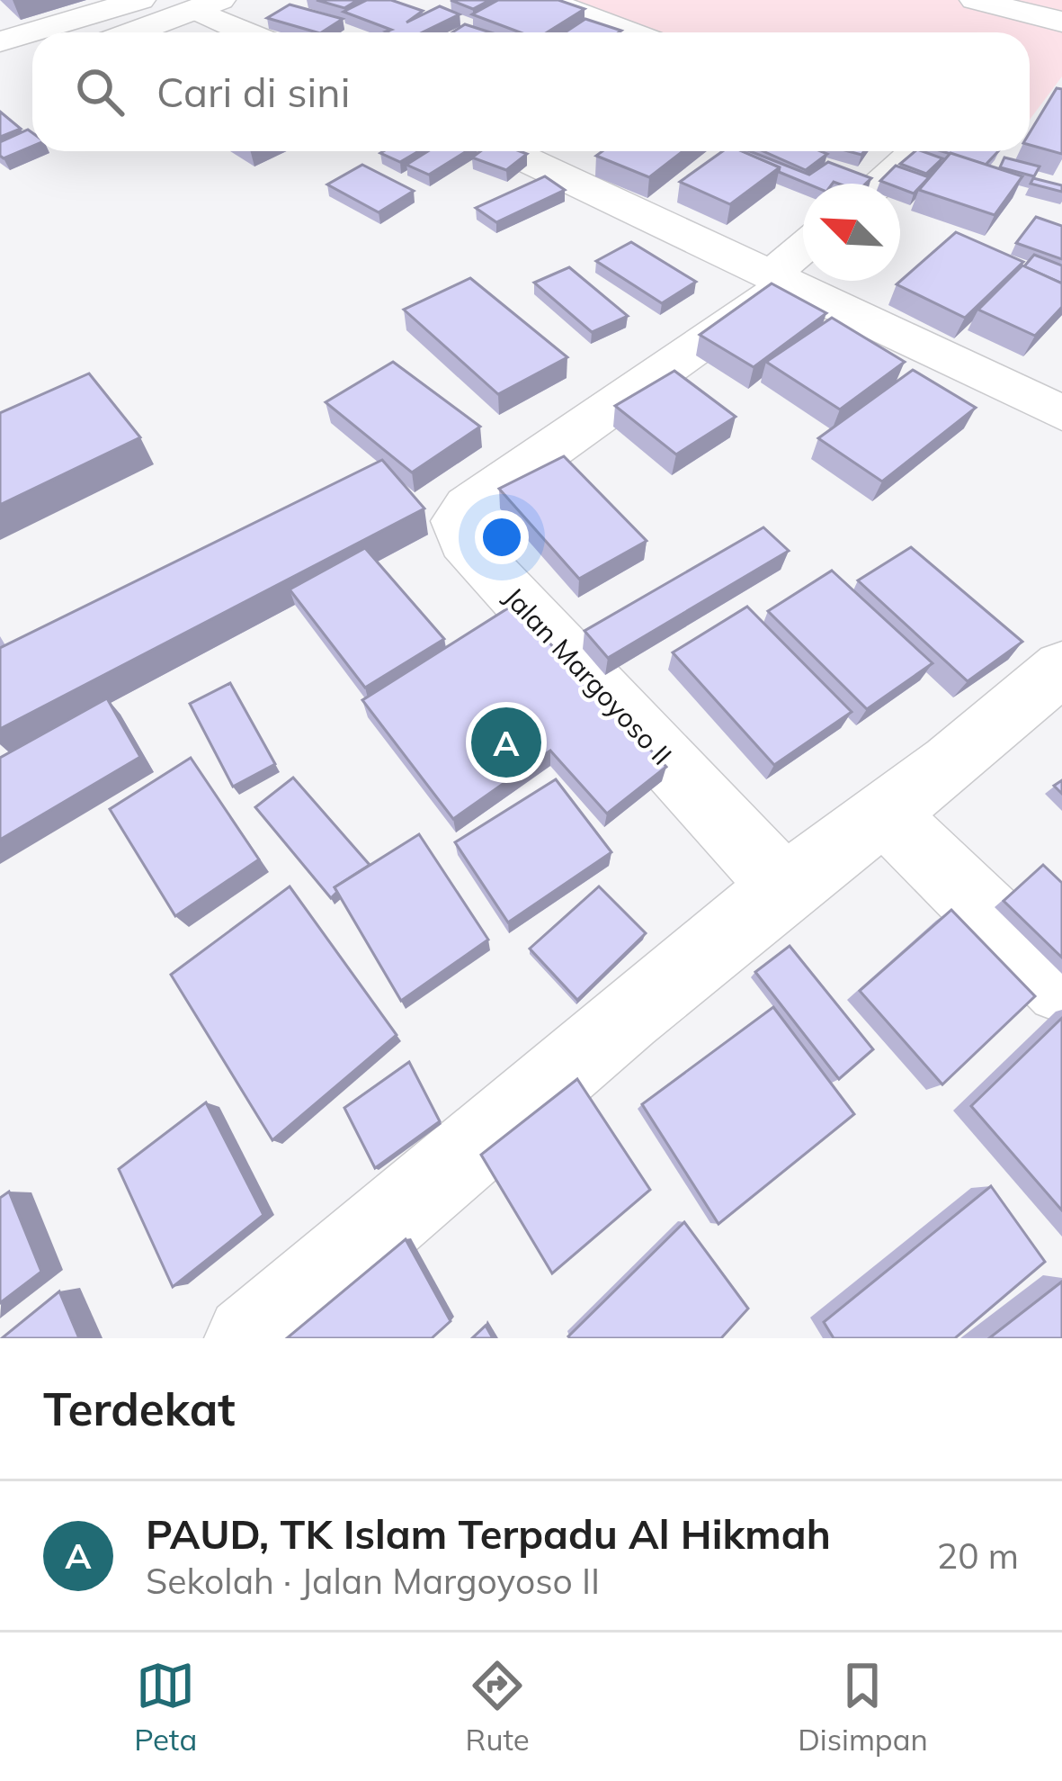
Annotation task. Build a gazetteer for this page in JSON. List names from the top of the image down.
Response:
{
  "streets": {
    "main road": ["Jalan Margoyoso II"]
  },
  "north": "top left",
  "page": {
    "search": "Cari di sini",
    "pins": "A",
    "heading": "Terdekat",
    "list": [
      {
        "mark": "A",
        "name": "PAUD, TK Islam Terpadu Al Hikmah",
        "note": "Sekolah · Jalan Margoyoso II",
        "value": "20 m"
      }
    ],
    "nav": ["Peta", "Rute", "Disimpan"]
  }
}
